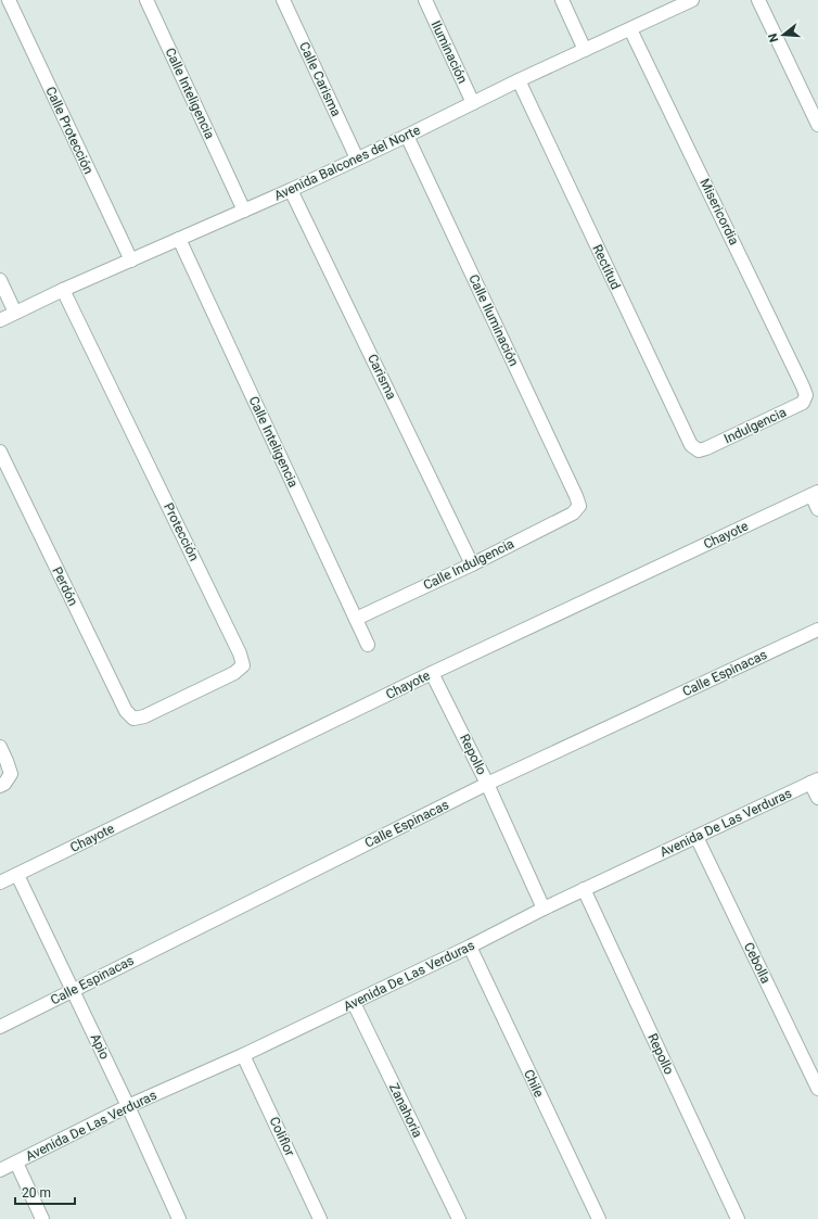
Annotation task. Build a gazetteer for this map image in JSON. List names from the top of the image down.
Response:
{
  "streets": {
    "street": [
      "Iluminación",
      "Calle Carisma",
      "Calle Inteligencia",
      "Calle Protección",
      "Avenida Balcones del Norte",
      "Misericordia",
      "Rectitud",
      "Calle Iluminación",
      "Carisma",
      "Indulgencia",
      "Protección",
      "Chayote",
      "Calle Indulgencia",
      "Perdón",
      "Calle Espinacas",
      "Repollo",
      "Avenida De Las Verduras",
      "Cebolla",
      "Apio",
      "Chile",
      "Zanahoria",
      "Coliflor"
    ]
  },
  "crossings": [
    ["Iluminación", "Avenida Balcones del Norte"],
    ["Calle Carisma", "Avenida Balcones del Norte"],
    ["Calle Inteligencia", "Avenida Balcones del Norte"],
    ["Calle Inteligencia", "Calle Indulgencia"],
    ["Calle Protección", "Avenida Balcones del Norte"],
    ["Avenida Balcones del Norte", "Misericordia"],
    ["Avenida Balcones del Norte", "Rectitud"],
    ["Avenida Balcones del Norte", "Calle Iluminación"],
    ["Avenida Balcones del Norte", "Carisma"],
    ["Avenida Balcones del Norte", "Protección"],
    ["Misericordia", "Indulgencia"],
    ["Rectitud", "Indulgencia"],
    ["Calle Iluminación", "Calle Indulgencia"],
    ["Carisma", "Calle Indulgencia"],
    ["Protección", "Perdón"],
    ["Chayote", "Repollo"],
    ["Chayote", "Apio"],
    ["Calle Espinacas", "Repollo"],
    ["Calle Espinacas", "Apio"],
    ["Repollo", "Avenida De Las Verduras"],
    ["Avenida De Las Verduras", "Cebolla"],
    ["Avenida De Las Verduras", "Apio"],
    ["Avenida De Las Verduras", "Chile"],
    ["Avenida De Las Verduras", "Zanahoria"],
    ["Avenida De Las Verduras", "Coliflor"]
  ],
  "scale_bar": "20 m",
  "north": "left"
}
